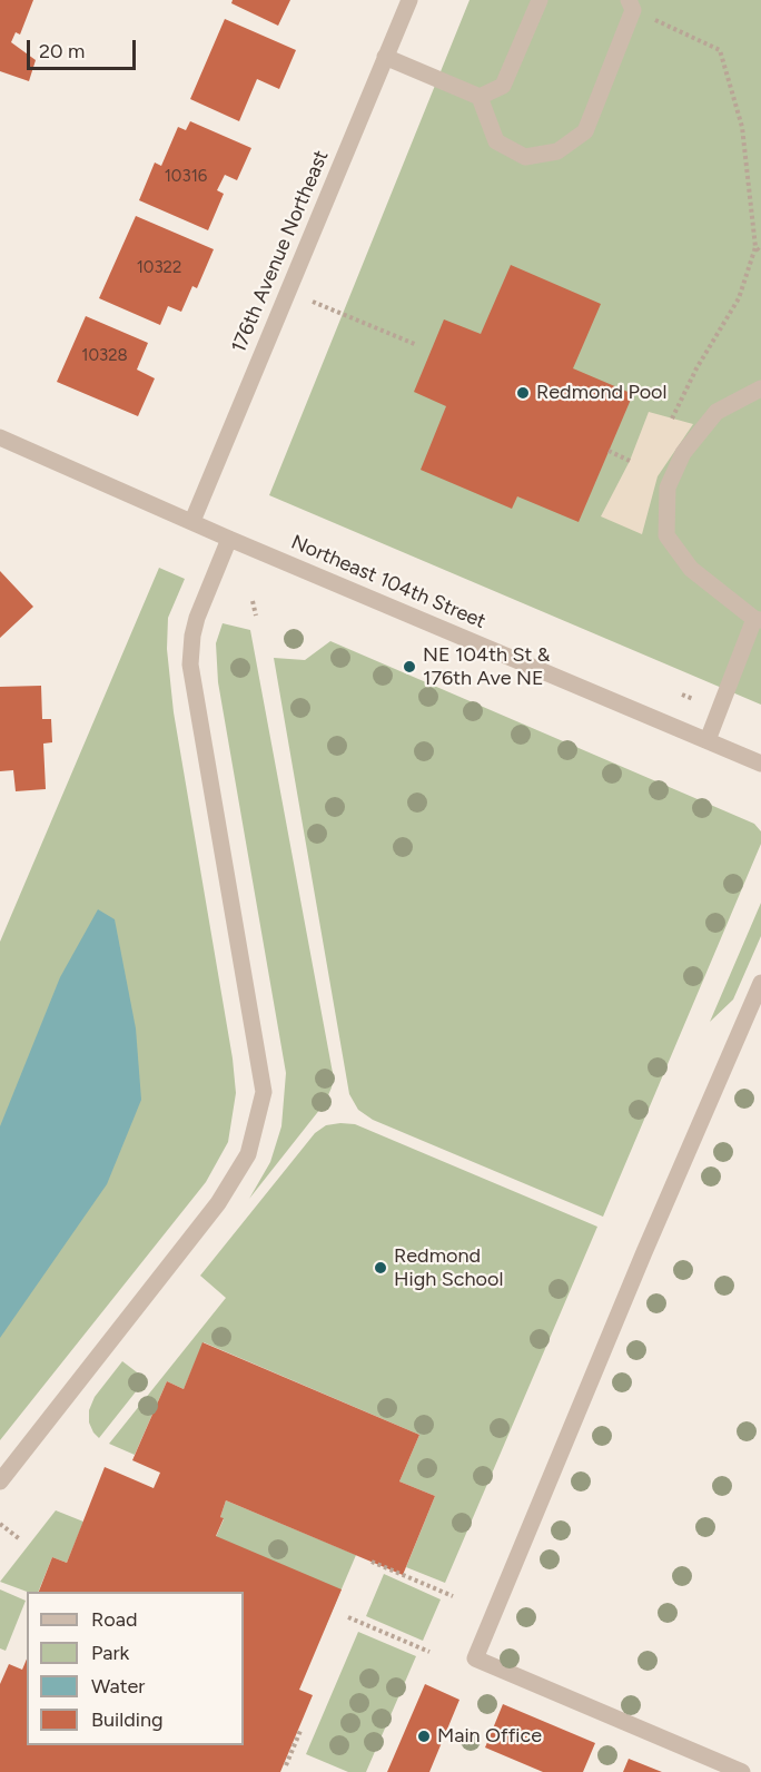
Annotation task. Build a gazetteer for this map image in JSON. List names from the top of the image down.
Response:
{
  "streets": {
    "street": ["176th Avenue Northeast", "Northeast 104th Street"]
  },
  "crossings": [
    ["176th Avenue Northeast", "Northeast 104th Street"]
  ],
  "places": [
    "Redmond Pool",
    "NE 104th St & 176th Ave NE",
    "Redmond High School",
    "Main Office"
  ],
  "house_numbers": ["10316", "10322", "10328"],
  "legend": [
    "Road",
    "Park",
    "Water",
    "Building"
  ],
  "scale_bar": "20 m"
}
